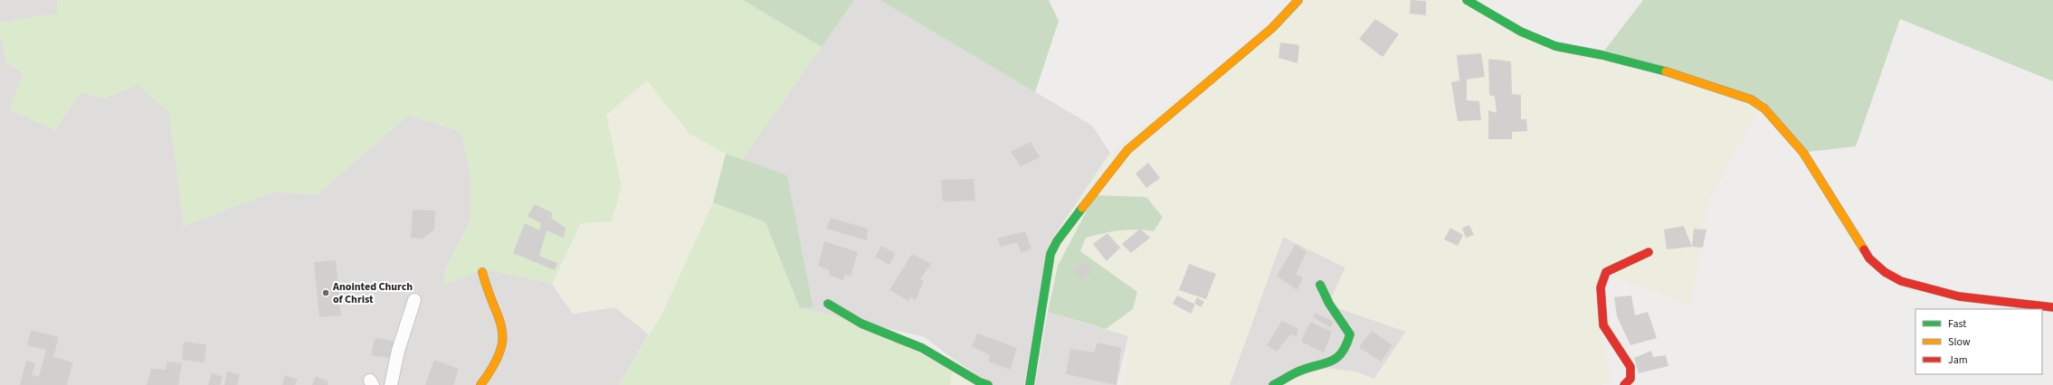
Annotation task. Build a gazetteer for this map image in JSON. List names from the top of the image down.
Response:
{
  "places": ["Anointed Church of Christ"],
  "legend": ["Fast", "Slow", "Jam"]
}
